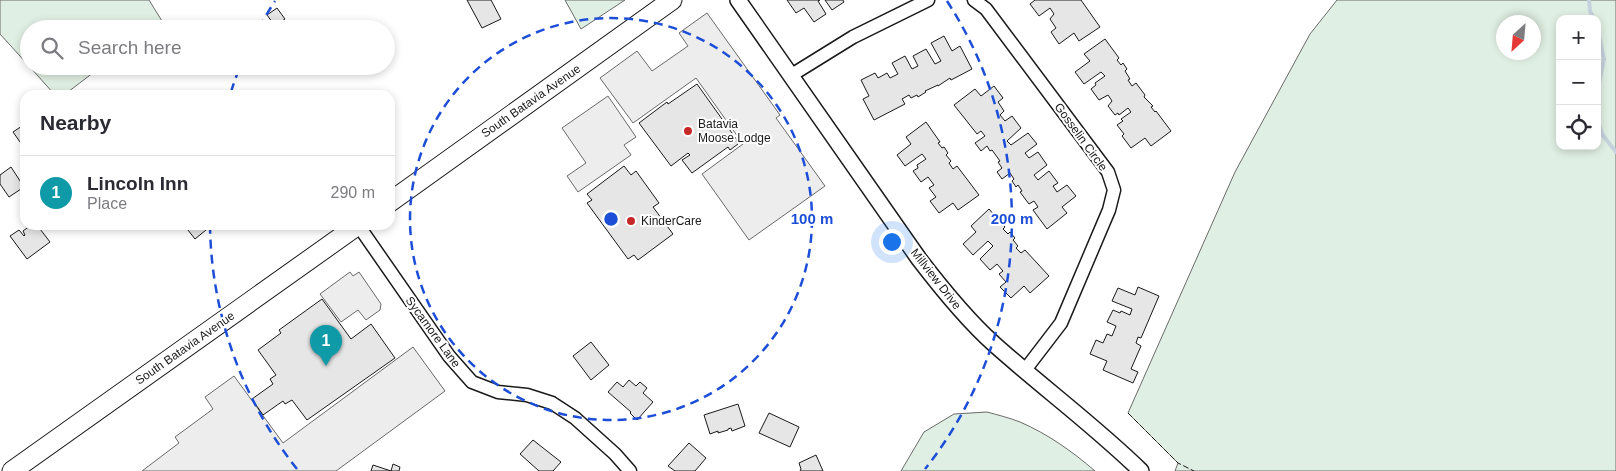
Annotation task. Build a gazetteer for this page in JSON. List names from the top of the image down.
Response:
{
  "streets": {
    "main road": ["South Batavia Avenue"],
    "street": ["Gosselin Circle", "Millview Drive", "Sycamore Lane"]
  },
  "crossings": [
    ["Gosselin Circle", "Millview Drive"]
  ],
  "places": ["Batavia Moose Lodge", "KinderCare"],
  "north": "bottom left",
  "page": {
    "map_buttons": ["+", "−"],
    "search": "Search here",
    "heading": "Nearby",
    "list": [
      {
        "mark": "1",
        "name": "Lincoln Inn",
        "note": "Place",
        "value": "290 m"
      }
    ],
    "pins": "1"
  },
  "rings": ["100 m", "200 m"]
}
